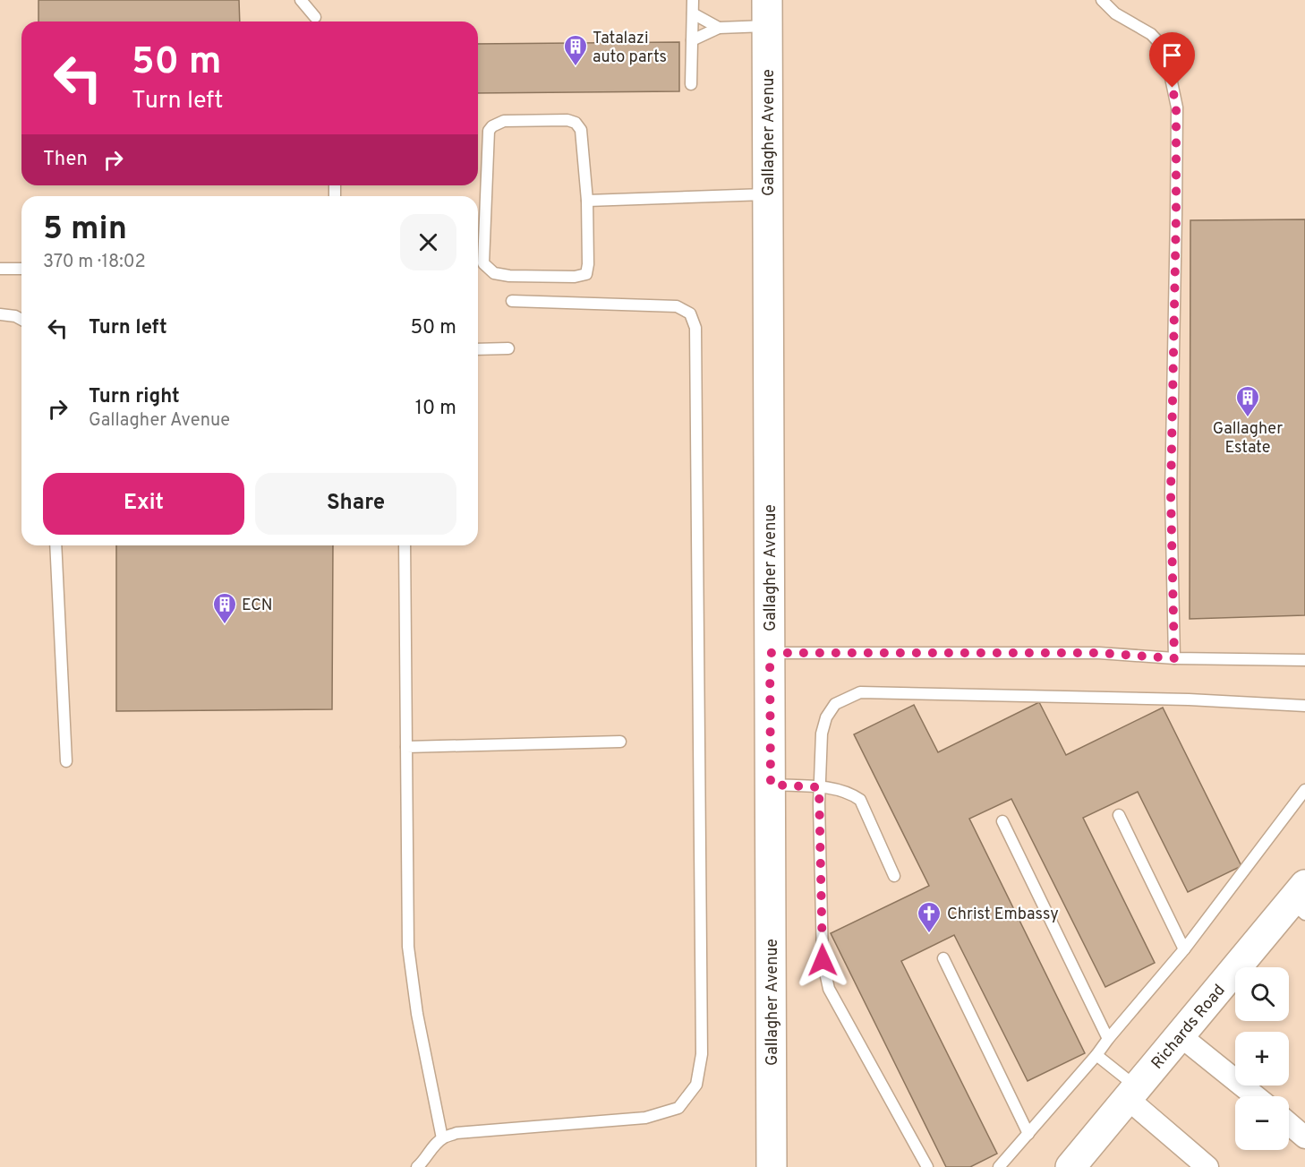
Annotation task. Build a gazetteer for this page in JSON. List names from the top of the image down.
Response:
{
  "streets": {
    "street": ["Gallagher Avenue", "Richards Road"]
  },
  "places": {
    "building": ["Tatalazi auto parts", "Gallagher Estate", "ECN"],
    "church": ["Christ Embassy"]
  },
  "page": {
    "turn": ["50 m", "Turn left"],
    "then": "Then",
    "heading": ["5 min", "370 m · 18:02"],
    "list": [
      {
        "name": "Turn left",
        "value": "50 m"
      },
      {
        "name": "Turn right",
        "note": "Gallagher Avenue",
        "value": "10 m"
      }
    ],
    "buttons": ["Exit", "Share"],
    "map_buttons": ["+", "−"]
  }
}
